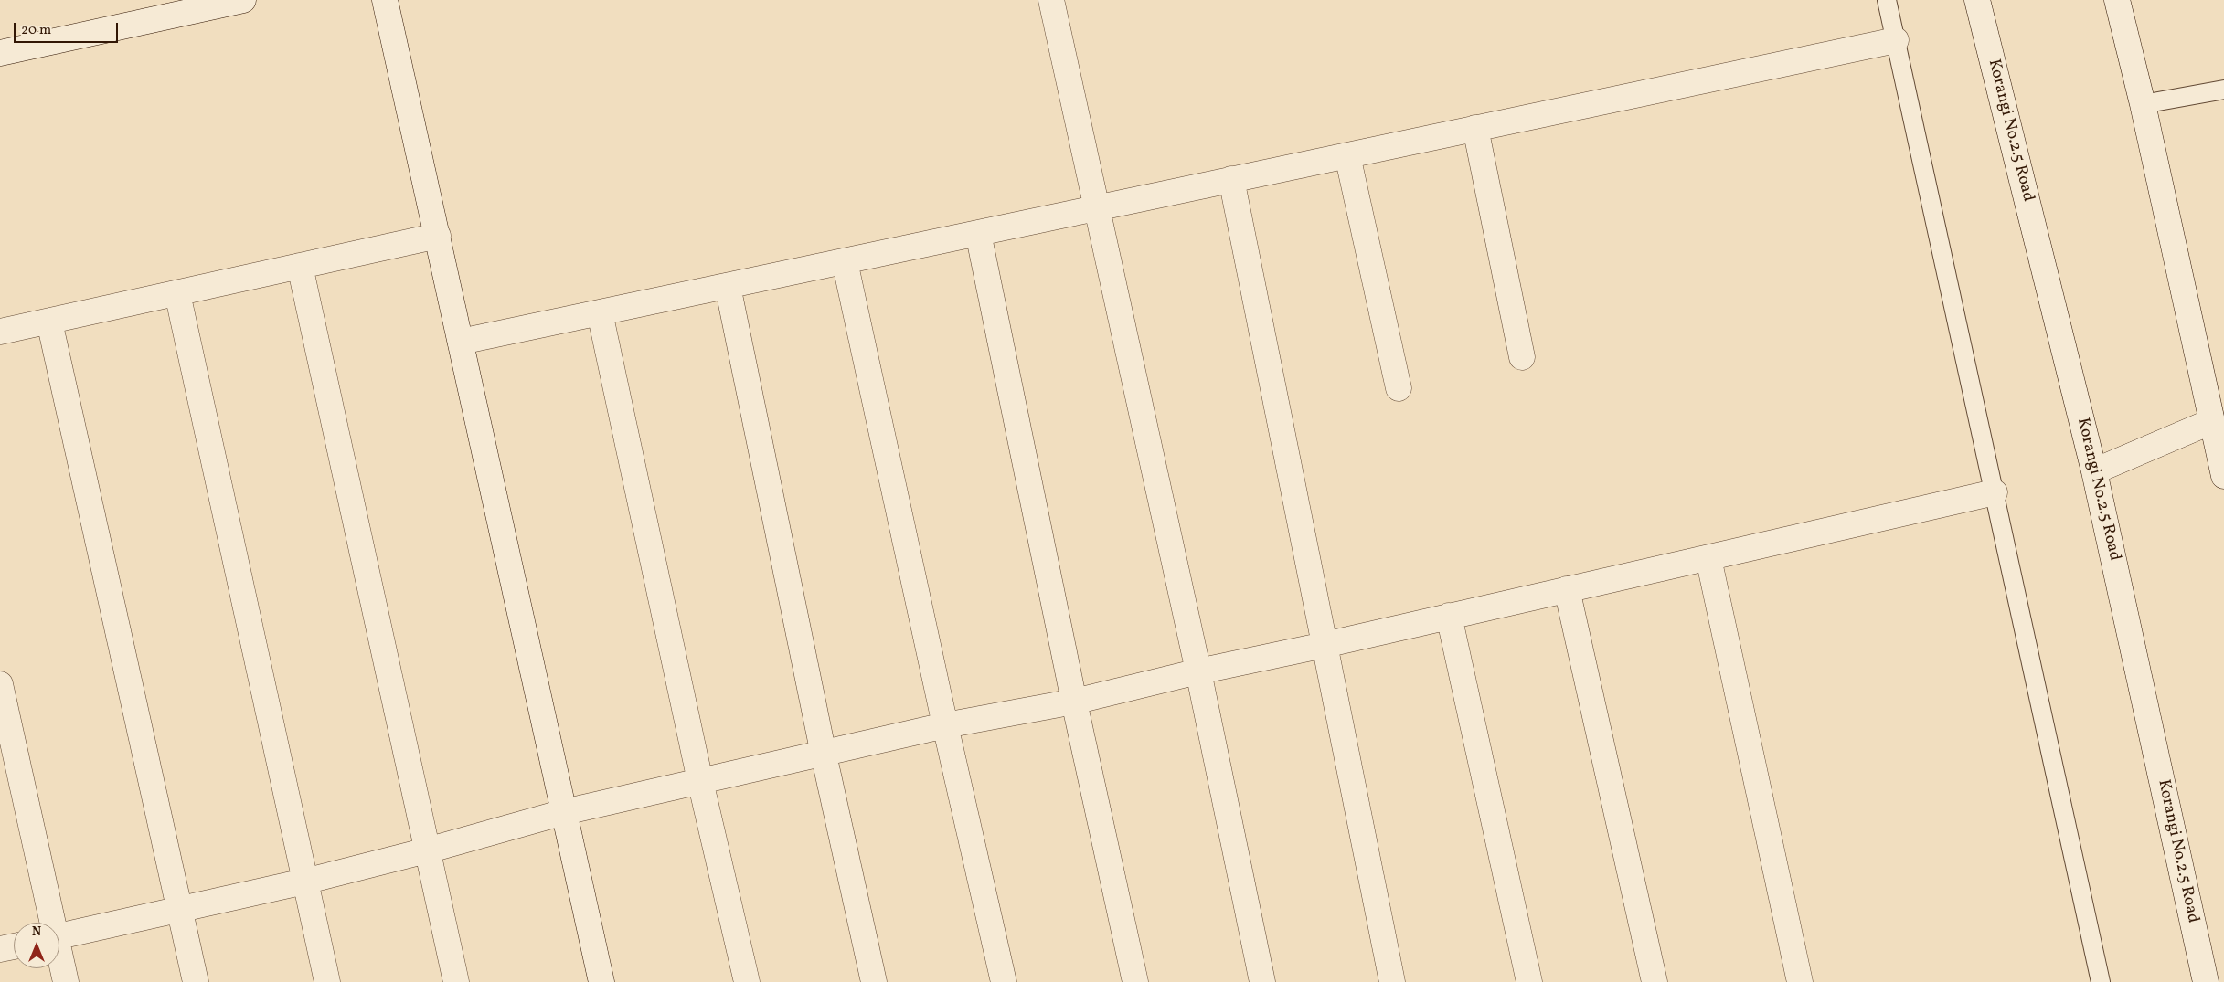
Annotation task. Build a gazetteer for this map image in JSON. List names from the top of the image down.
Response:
{
  "streets": {
    "street": ["Korangi No.2.5 Road"]
  },
  "scale_bar": "20 m",
  "north": "top"
}
